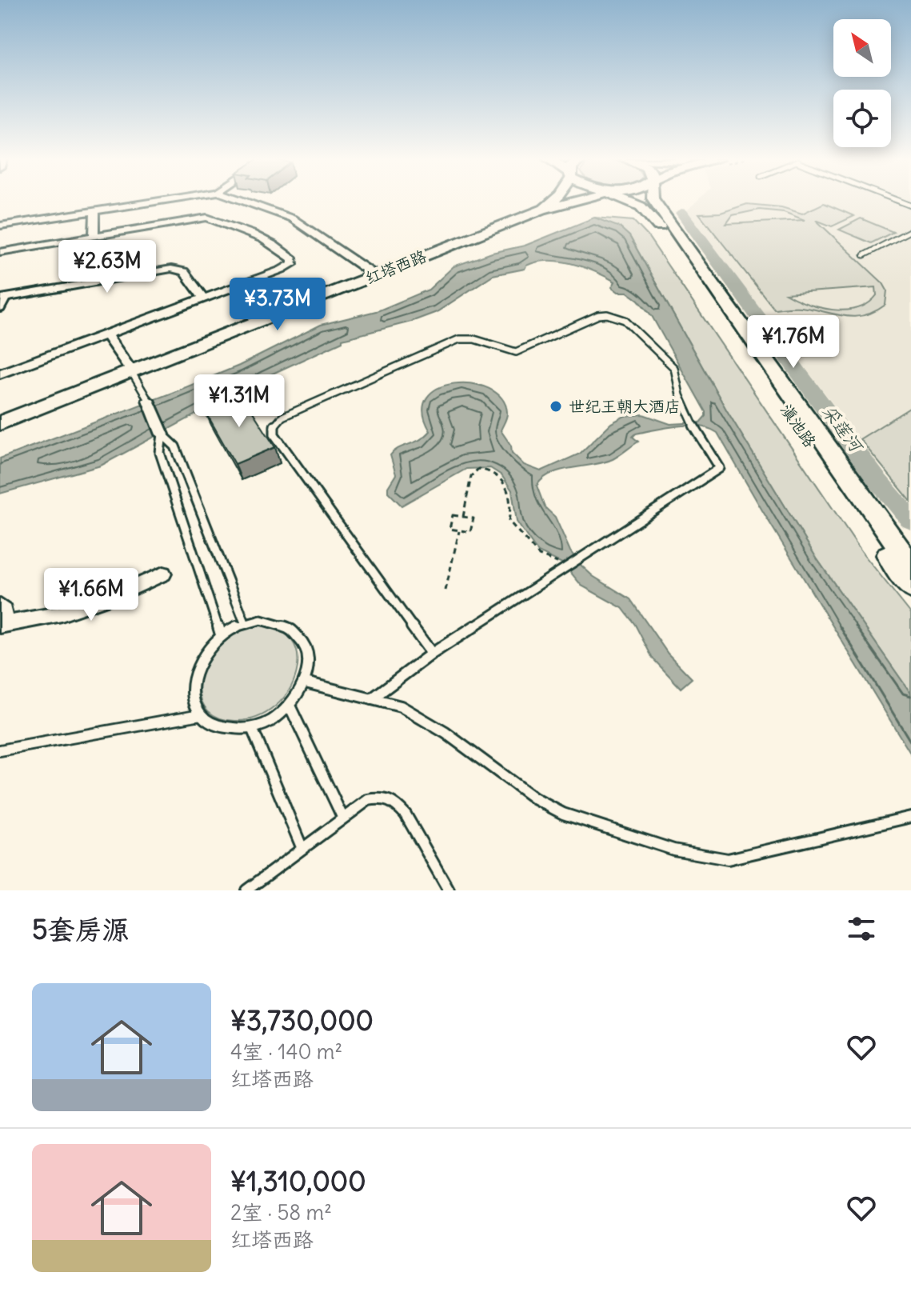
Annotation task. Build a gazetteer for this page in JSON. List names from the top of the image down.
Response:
{
  "streets": {
    "main road": ["红塔西路", "滇池路"]
  },
  "water": ["采莲河"],
  "places": ["世纪王朝大酒店"],
  "north": "top left",
  "page": {
    "price": [
      "¥2.63M",
      "¥3.73M",
      "¥1.76M",
      "¥1.31M",
      "¥1.66M"
    ],
    "heading": "5套房源",
    "list": [
      {
        "name": "¥3,730,000",
        "note": "4室 · 140 m² · 红塔西路"
      },
      {
        "name": "¥1,310,000",
        "note": "2室 · 58 m² · 红塔西路"
      }
    ]
  }
}
